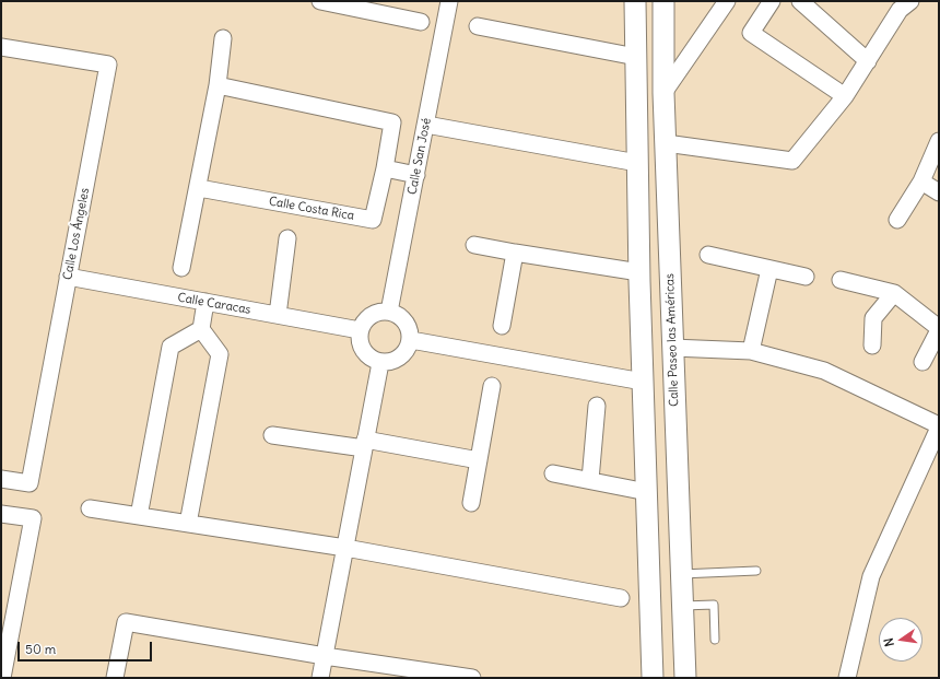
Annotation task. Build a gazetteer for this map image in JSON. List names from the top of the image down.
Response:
{
  "streets": {
    "street": [
      "Calle San José",
      "Calle Costa Rica",
      "Calle Los Ángeles",
      "Calle Caracas",
      "Calle Paseo las Américas"
    ]
  },
  "crossings": [
    ["Calle San José", "Calle Caracas"],
    ["Calle Los Ángeles", "Calle Caracas"]
  ],
  "scale_bar": "50 m",
  "north": "left"
}
